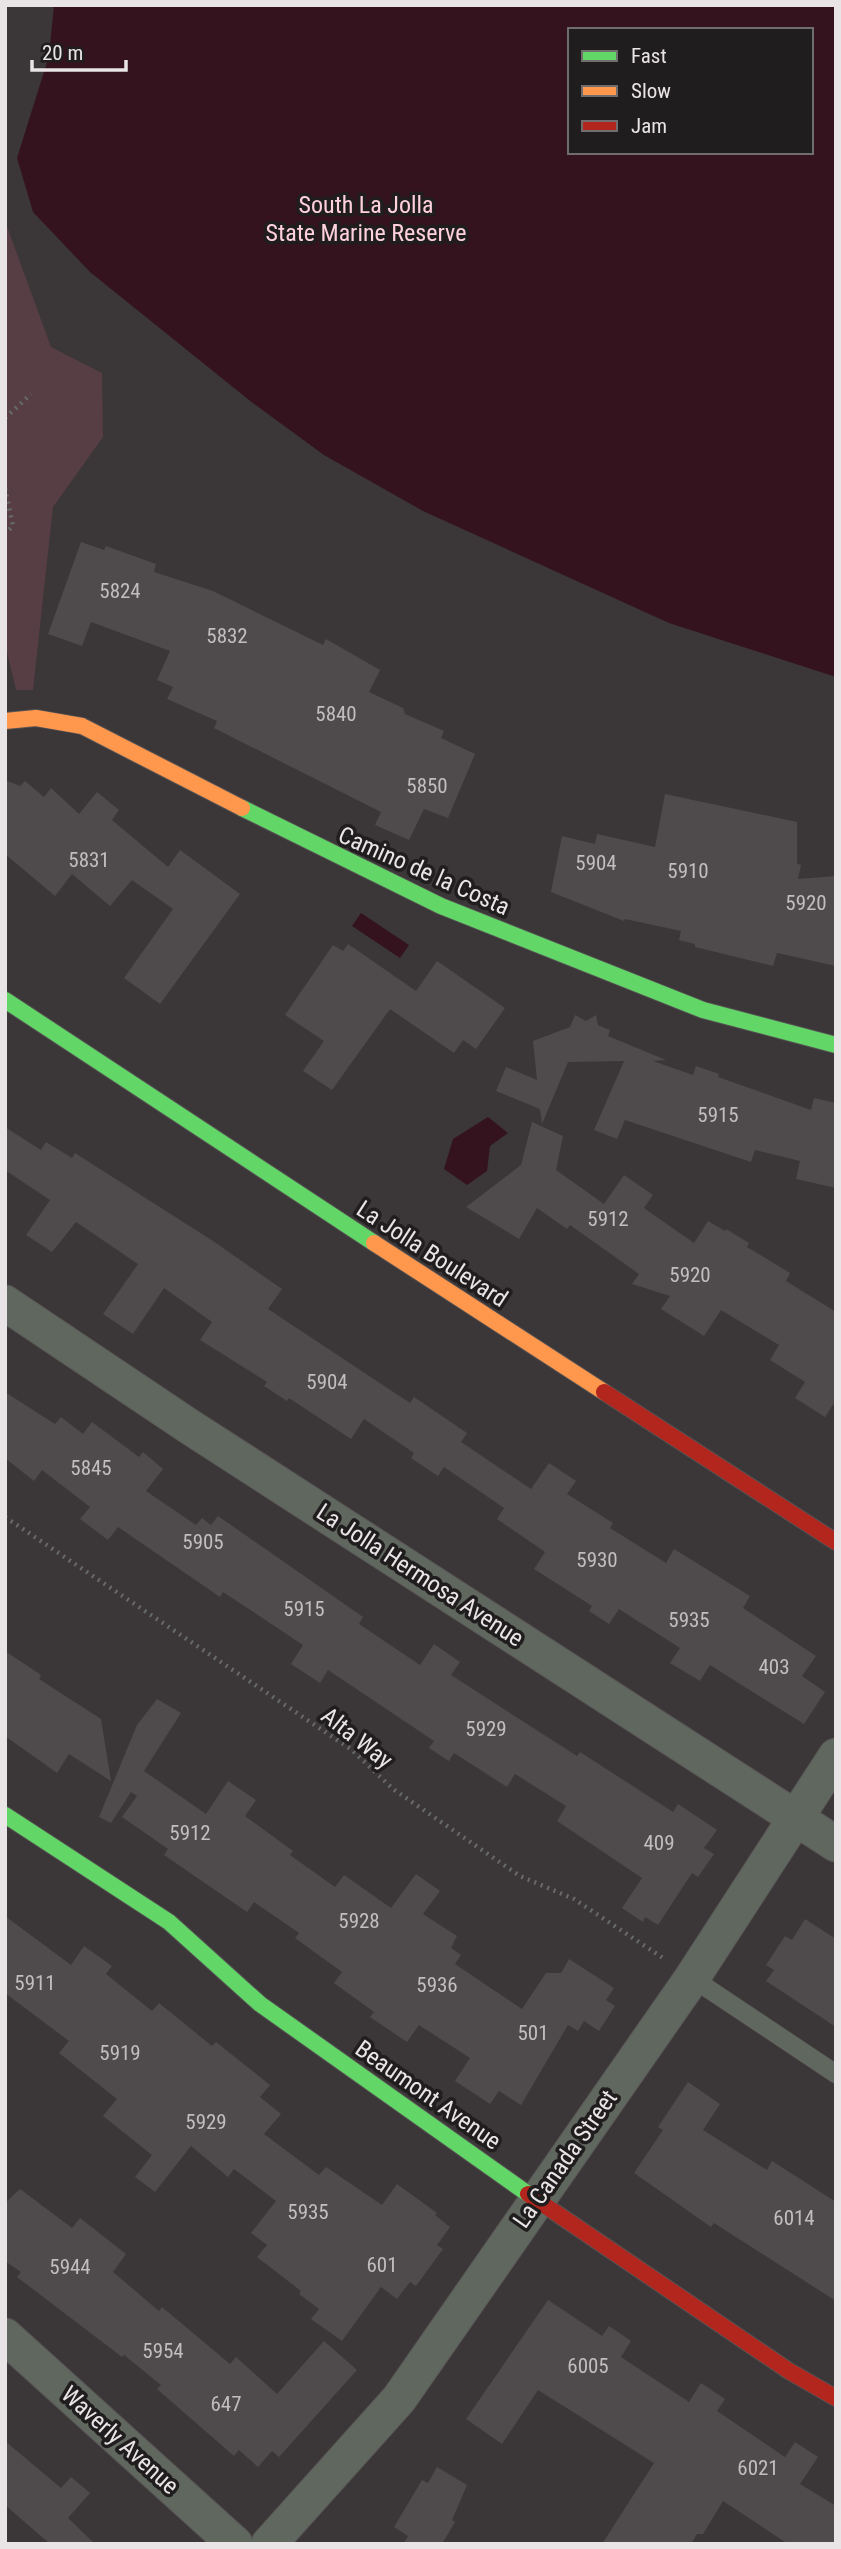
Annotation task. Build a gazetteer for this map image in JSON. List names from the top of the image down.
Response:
{
  "streets": {
    "street": [
      "Camino de la Costa",
      "La Jolla Boulevard",
      "La Jolla Hermosa Avenue",
      "Beaumont Avenue",
      "La Canada Street",
      "Waverly Avenue"
    ],
    "path": ["Alta Way"]
  },
  "crossings": [
    ["La Jolla Hermosa Avenue", "La Canada Street"],
    ["Alta Way", "La Canada Street"],
    ["Beaumont Avenue", "La Canada Street"]
  ],
  "parks": ["South La Jolla State Marine Reserve"],
  "house_numbers": [
    "5824",
    "5832",
    "5840",
    "5850",
    "5831",
    "5904",
    "5910",
    "5920",
    "5915",
    "5912",
    "5920",
    "5904",
    "5845",
    "5905",
    "5930",
    "5915",
    "5935",
    "403",
    "5929",
    "5912",
    "409",
    "5928",
    "5911",
    "5936",
    "501",
    "5919",
    "5929",
    "5935",
    "6014",
    "601",
    "5944",
    "5954",
    "6005",
    "647",
    "6021"
  ],
  "legend": ["Fast", "Slow", "Jam"],
  "scale_bar": "20 m"
}
